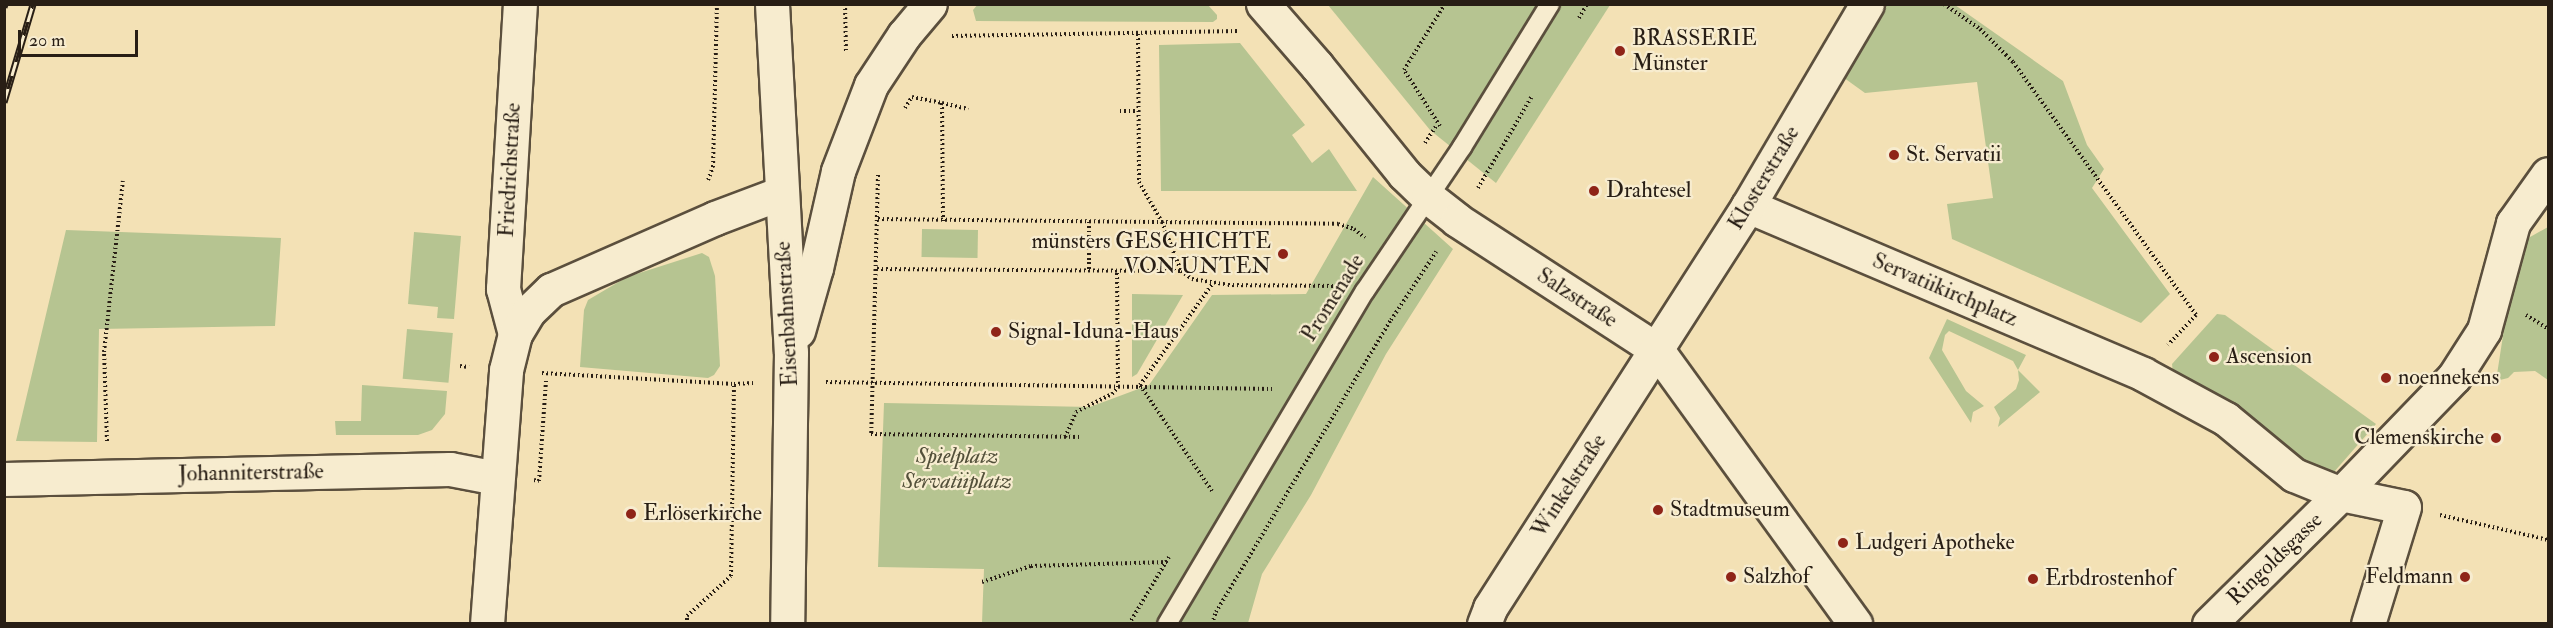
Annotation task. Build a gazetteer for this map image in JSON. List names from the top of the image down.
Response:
{
  "streets": {
    "street": [
      "Friedrichstraße",
      "Klosterstraße",
      "Servatiikirchplatz",
      "Salzstraße",
      "Eisenbahnstraße",
      "Johanniterstraße",
      "Winkelstraße",
      "Ringoldsgasse"
    ],
    "lane": ["Promenade"]
  },
  "crossings": [
    ["Friedrichstraße", "Eisenbahnstraße"],
    ["Friedrichstraße", "Johanniterstraße"],
    ["Klosterstraße", "Servatiikirchplatz"],
    ["Klosterstraße", "Salzstraße"],
    ["Klosterstraße", "Winkelstraße"],
    ["Servatiikirchplatz", "Ringoldsgasse"],
    ["Promenade", "Salzstraße"],
    ["Salzstraße", "Winkelstraße"]
  ],
  "parks": ["Spielplatz Servatiiplatz"],
  "places": [
    "BRASSERIE Münster",
    "St. Servatii",
    "Drahtesel",
    "münsters GESCHICHTE VON UNTEN",
    "Signal-Iduna-Haus",
    "Ascension",
    "noennekens",
    "Clemenskirche",
    "Stadtmuseum",
    "Erlöserkirche",
    "Ludgeri Apotheke",
    "Salzhof",
    "Feldmann",
    "Erbdrostenhof"
  ],
  "scale_bar": "20 m"
}
